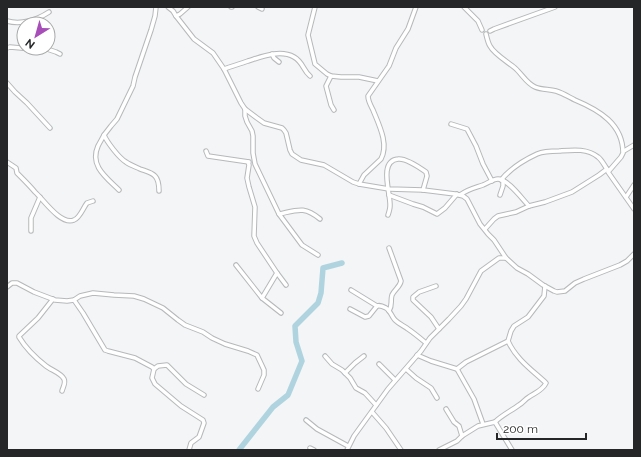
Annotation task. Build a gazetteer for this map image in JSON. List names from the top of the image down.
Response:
{
  "scale_bar": "200 m",
  "north": "bottom left"
}
